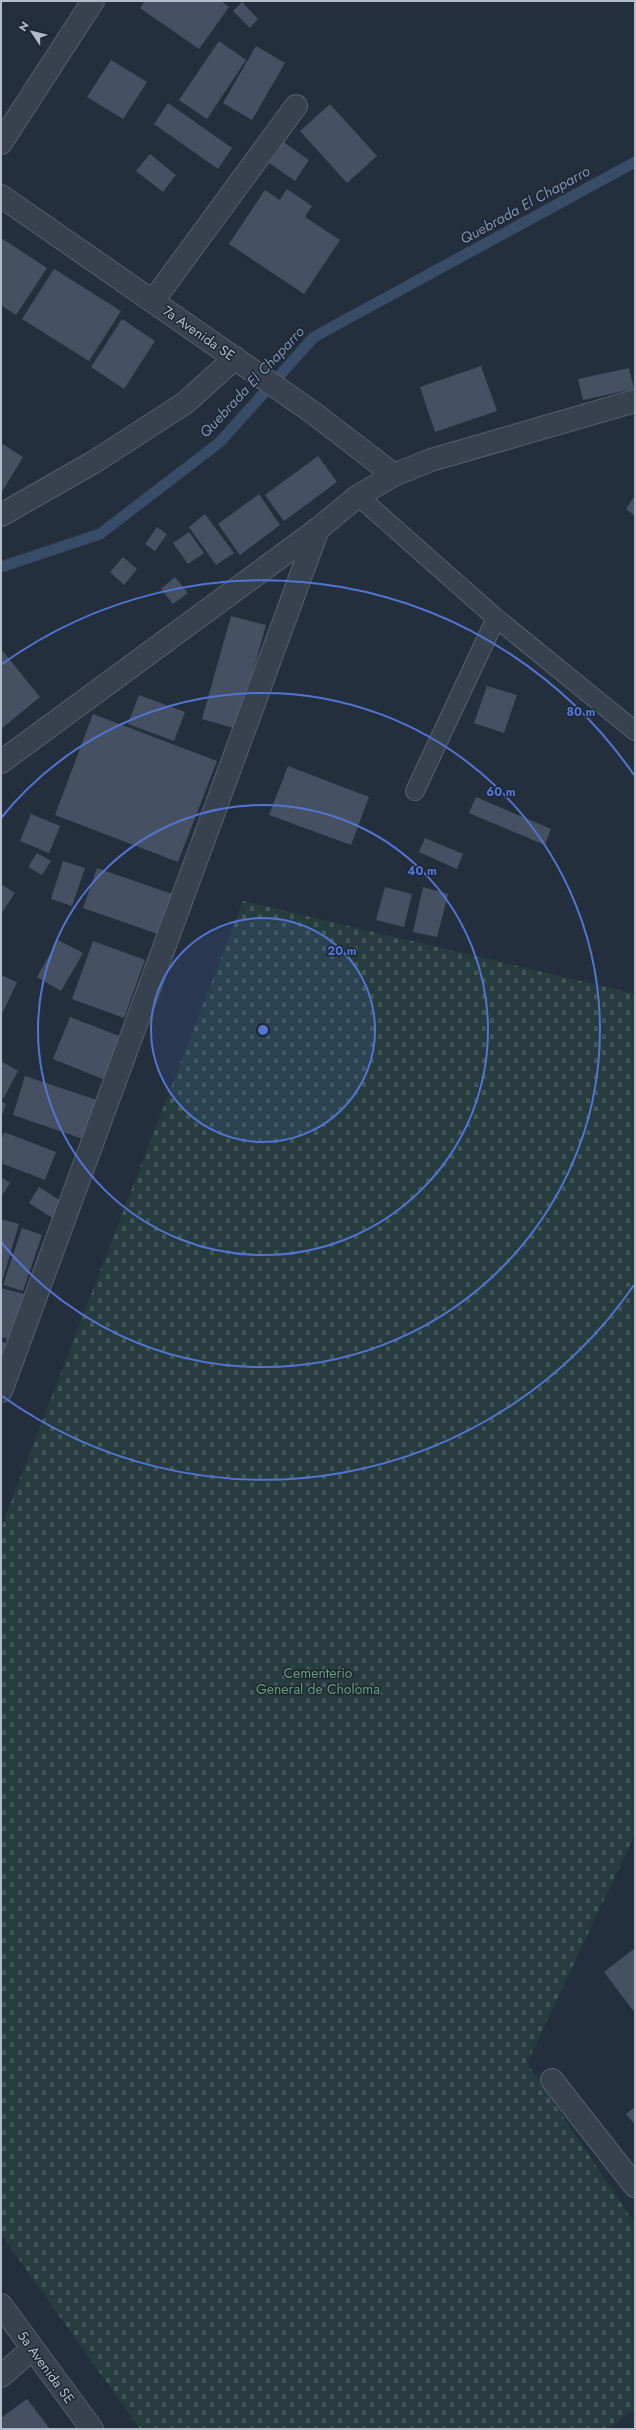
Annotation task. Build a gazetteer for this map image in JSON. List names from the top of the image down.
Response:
{
  "streets": {
    "street": ["7a Avenida SE", "5a Avenida SE"]
  },
  "water": ["Quebrada El Chaparro"],
  "parks": ["Cementerio General de Choloma"],
  "north": "top left",
  "rings": [
    "80 m",
    "60 m",
    "40 m",
    "20 m"
  ]
}
